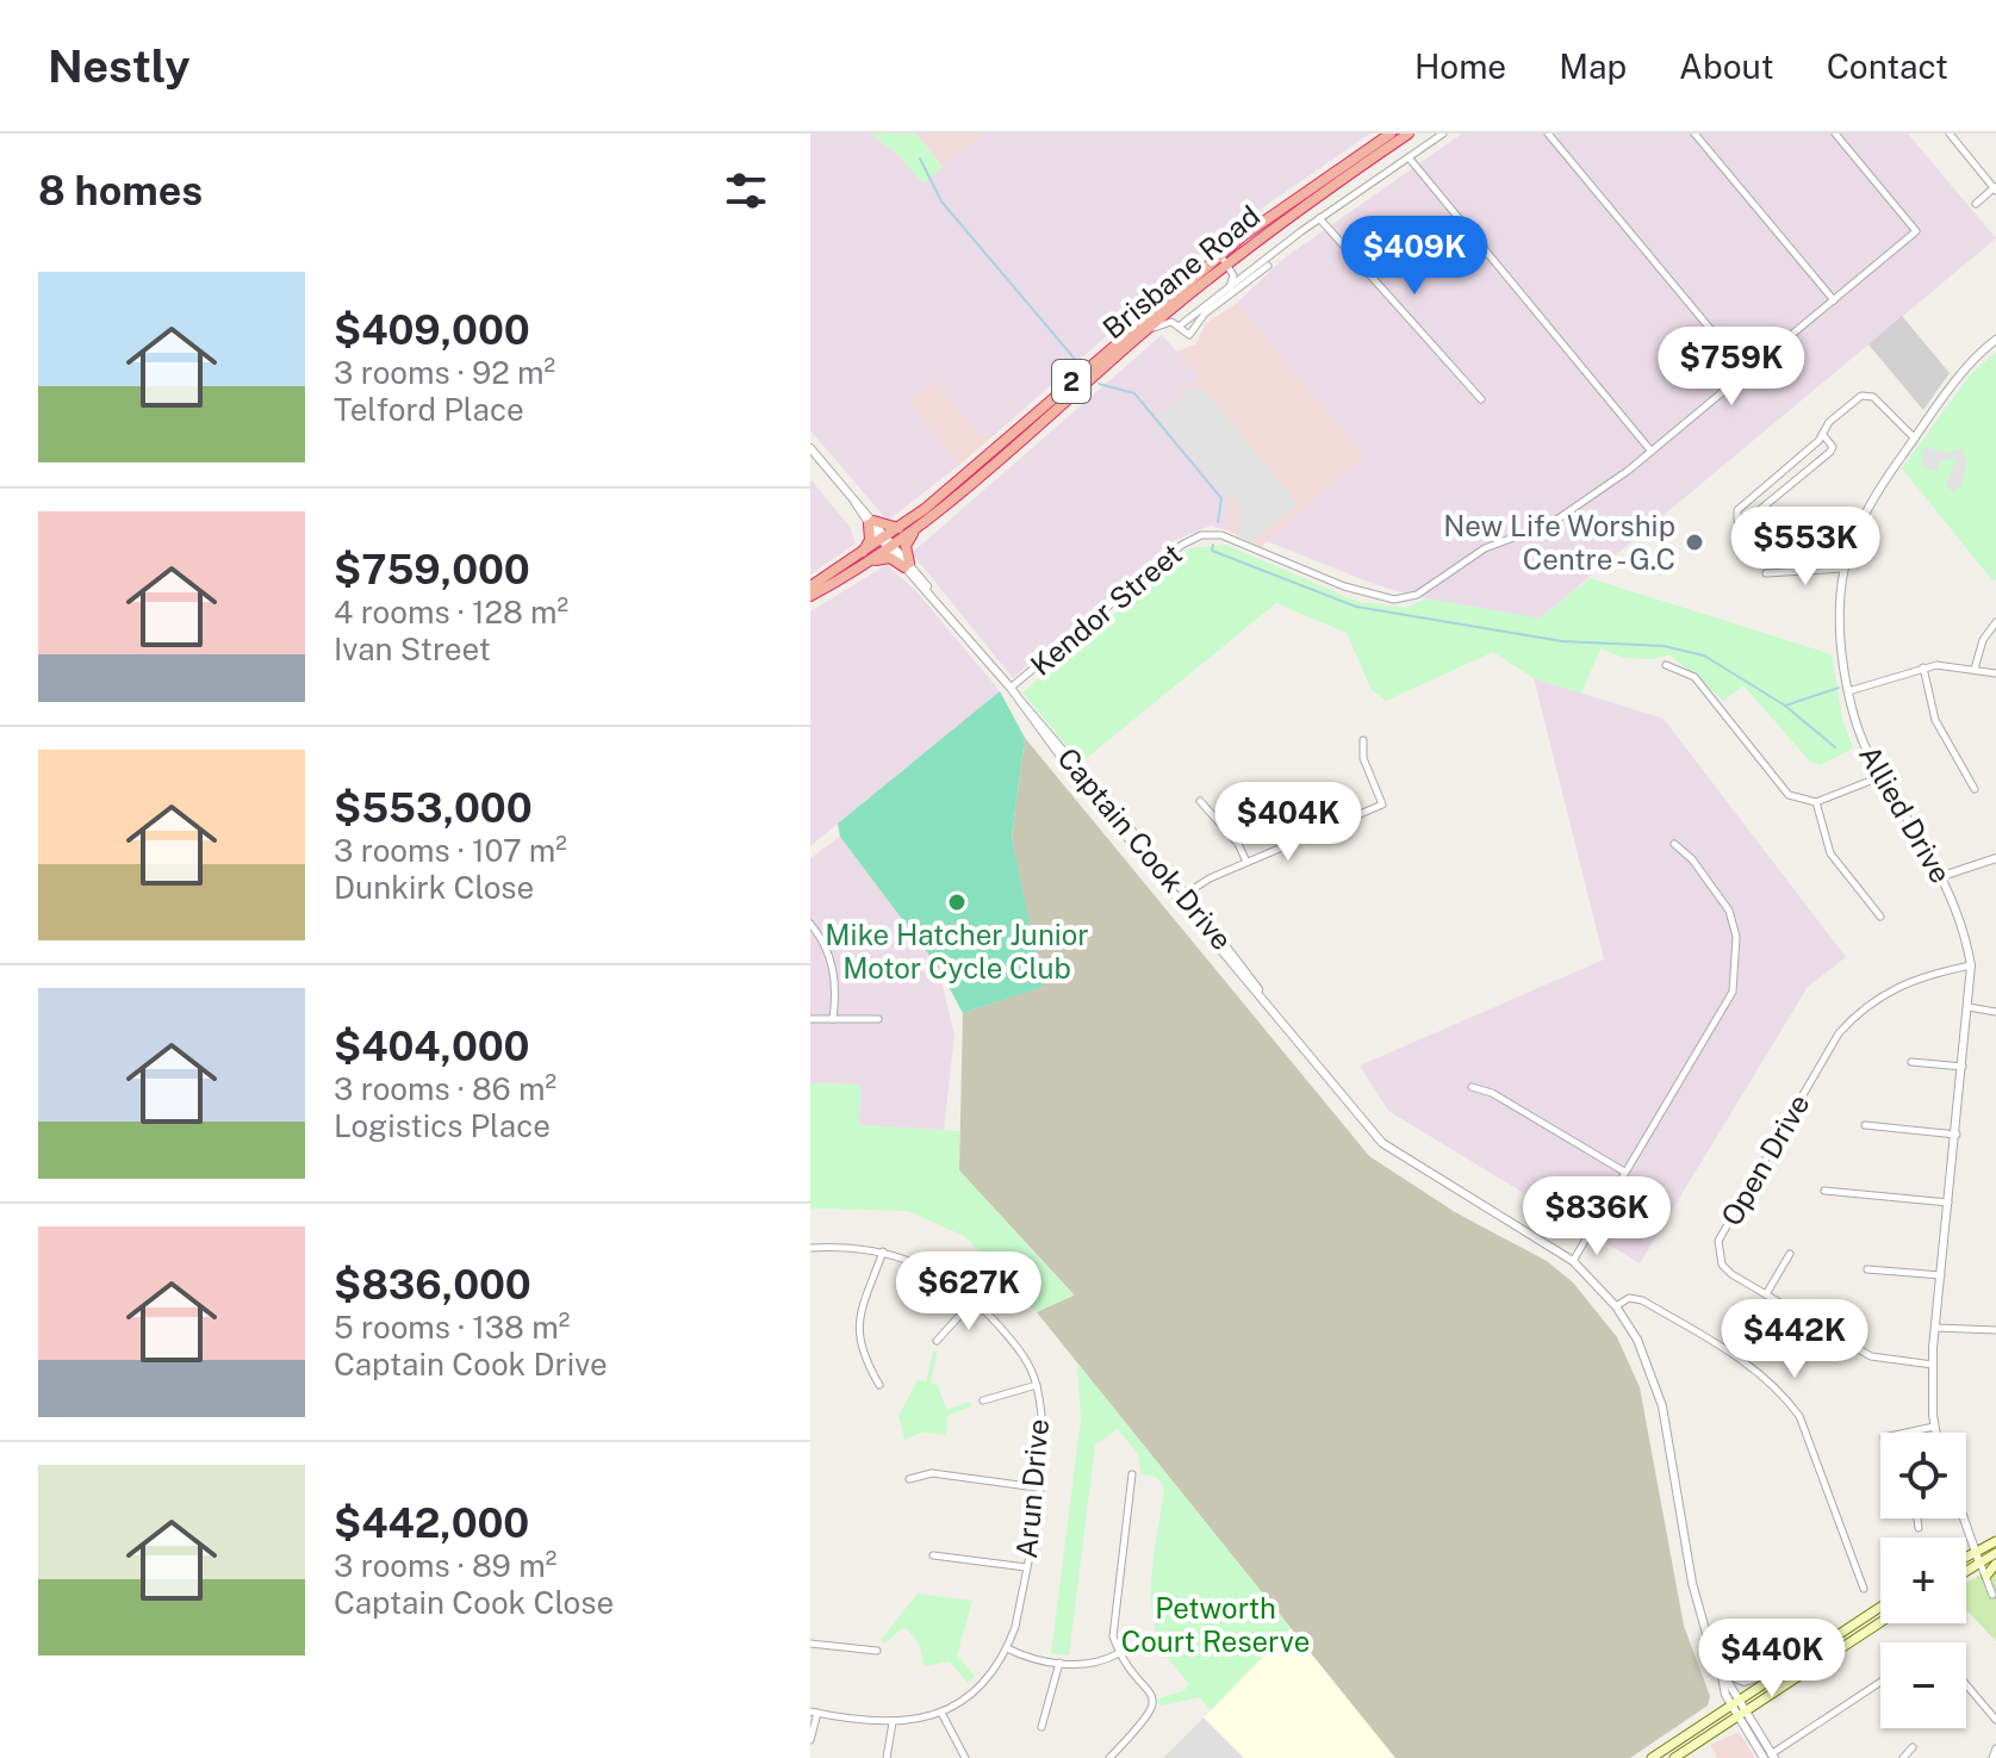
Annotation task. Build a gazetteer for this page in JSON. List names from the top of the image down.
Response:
{
  "streets": {
    "highway": ["Brisbane Road", "2"],
    "street": [
      "Kendor Street",
      "Allied Drive",
      "Captain Cook Drive",
      "Open Drive",
      "Arun Drive"
    ]
  },
  "crossings": [
    ["Brisbane Road", "Captain Cook Drive"],
    ["Kendor Street", "Captain Cook Drive"],
    ["Allied Drive", "Open Drive"]
  ],
  "parks": ["Petworth Court Reserve"],
  "places": ["New Life Worship Centre - G.C", "Mike Hatcher Junior Motor Cycle Club"],
  "page": {
    "header": "Nestly",
    "nav": [
      "Home",
      "Map",
      "About",
      "Contact"
    ],
    "heading": "8 homes",
    "price": [
      "$409K",
      "$759K",
      "$553K",
      "$404K",
      "$836K",
      "$627K",
      "$442K",
      "$440K"
    ],
    "list": [
      {
        "name": "$409,000",
        "note": "3 rooms · 92 m² · Telford Place"
      },
      {
        "name": "$759,000",
        "note": "4 rooms · 128 m² · Ivan Street"
      },
      {
        "name": "$553,000",
        "note": "3 rooms · 107 m² · Dunkirk Close"
      },
      {
        "name": "$404,000",
        "note": "3 rooms · 86 m² · Logistics Place"
      },
      {
        "name": "$836,000",
        "note": "5 rooms · 138 m² · Captain Cook Drive"
      },
      {
        "name": "$442,000",
        "note": "3 rooms · 89 m² · Captain Cook Close"
      }
    ],
    "map_buttons": ["+", "−"]
  }
}
